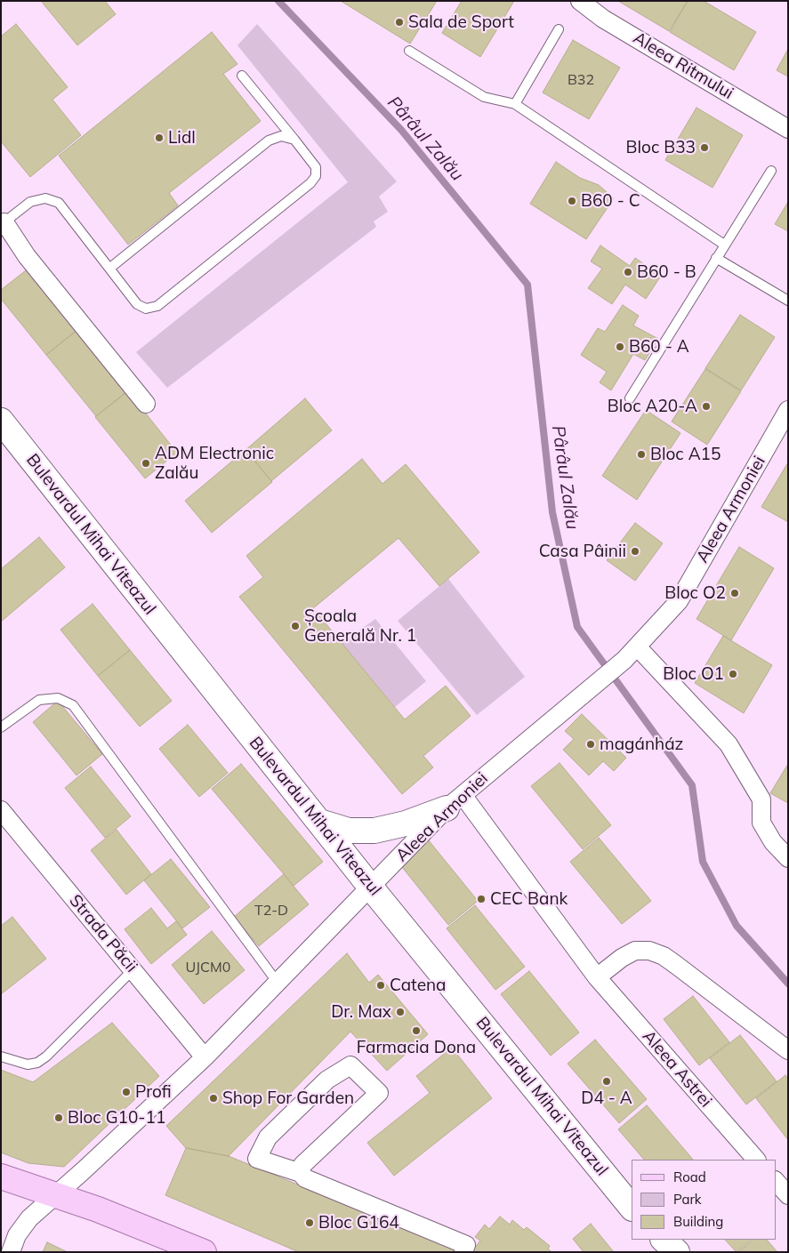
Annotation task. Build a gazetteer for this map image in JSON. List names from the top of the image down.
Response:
{
  "streets": {
    "main road": ["Bulevardul Mihai Viteazul"],
    "street": [
      "Aleea Ritmului",
      "Aleea Armoniei",
      "Strada Păcii",
      "Aleea Astrei"
    ]
  },
  "crossings": [
    ["Aleea Armoniei", "Bulevardul Mihai Viteazul"],
    ["Aleea Armoniei", "Strada Păcii"],
    ["Aleea Armoniei", "Aleea Astrei"]
  ],
  "water": ["Pârâul Zalău"],
  "places": [
    "Sala de Sport",
    "Lidl",
    "Bloc B33",
    "B60 - C",
    "B60 - B",
    "B60 - A",
    "Bloc A20-A",
    "Bloc A15",
    "ADM Electronic Zalău",
    "Casa Pâinii",
    "Bloc O2",
    "Școala Generală Nr. 1",
    "Bloc O1",
    "magánház",
    "CEC Bank",
    "Catena",
    "Dr. Max",
    "Farmacia Dona",
    "D4 - A",
    "Profi",
    "Shop For Garden",
    "Bloc G10-11",
    "Bloc G164"
  ],
  "house_numbers": ["B32", "T2-D", "UJCM0"],
  "legend": ["Road", "Park", "Building"]
}
